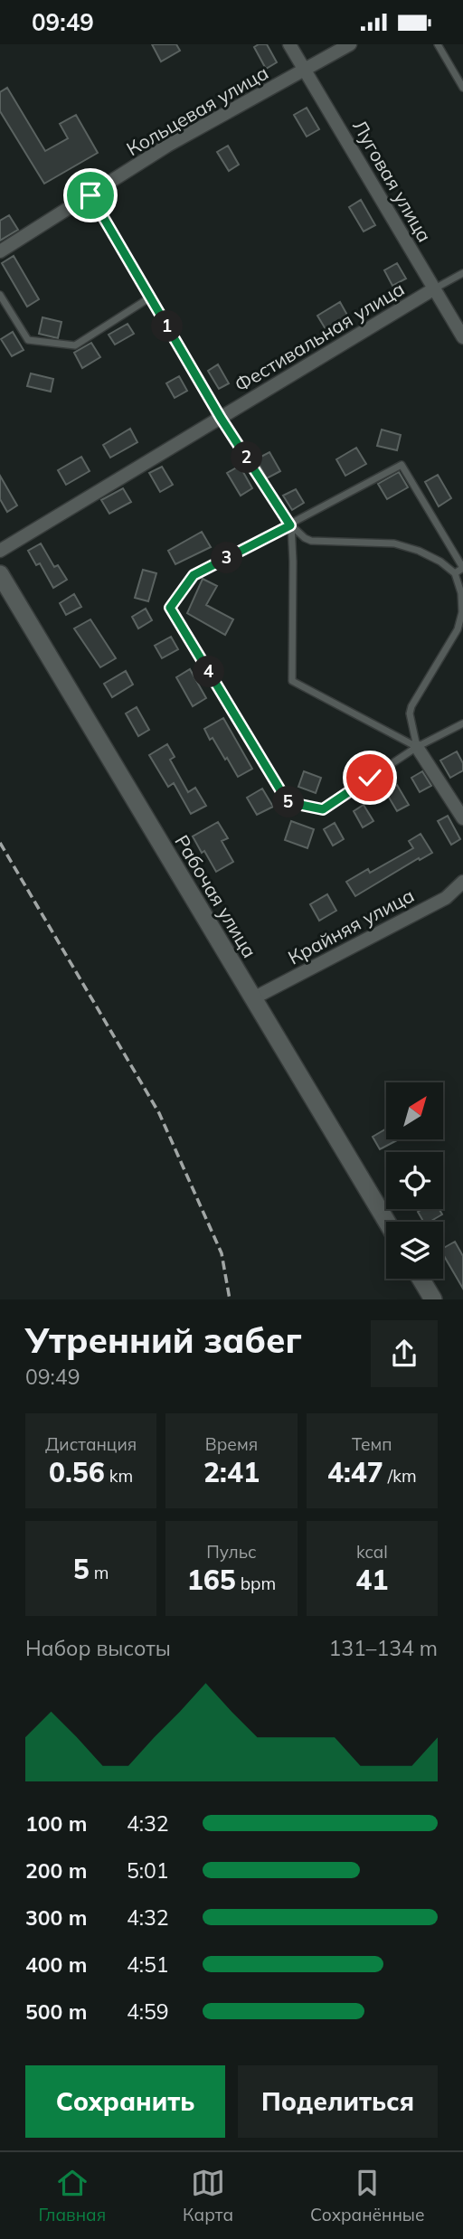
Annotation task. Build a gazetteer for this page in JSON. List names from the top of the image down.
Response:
{
  "streets": {
    "main road": ["Рабочая улица"],
    "street": [
      "Кольцевая улица",
      "Луговая улица",
      "Фестивальная улица",
      "Крайняя улица"
    ]
  },
  "crossings": [
    ["Кольцевая улица", "Луговая улица"],
    ["Луговая улица", "Фестивальная улица"],
    ["Рабочая улица", "Крайняя улица"]
  ],
  "north": "top right",
  "page": {
    "status": "09:49",
    "pins": [
      "1",
      "2",
      "3",
      "4",
      "5"
    ],
    "heading": ["Утренний забег", "09:49"],
    "stats": [
      ["Дистанция", "0.56 km"],
      ["Время", "2:41"],
      ["Темп", "4:47 /km"],
      ["5 m"],
      ["Пульс", "165 bpm"],
      ["kcal", "41"]
    ],
    "chart": ["Набор высоты", "131–134 m"],
    "list": [
      {
        "name": "100 m",
        "note": "4:32"
      },
      {
        "name": "200 m",
        "note": "5:01"
      },
      {
        "name": "300 m",
        "note": "4:32"
      },
      {
        "name": "400 m",
        "note": "4:51"
      },
      {
        "name": "500 m",
        "note": "4:59"
      }
    ],
    "buttons": ["Сохранить", "Поделиться"],
    "tabs": ["Главная", "Карта", "Сохранённые"]
  }
}
